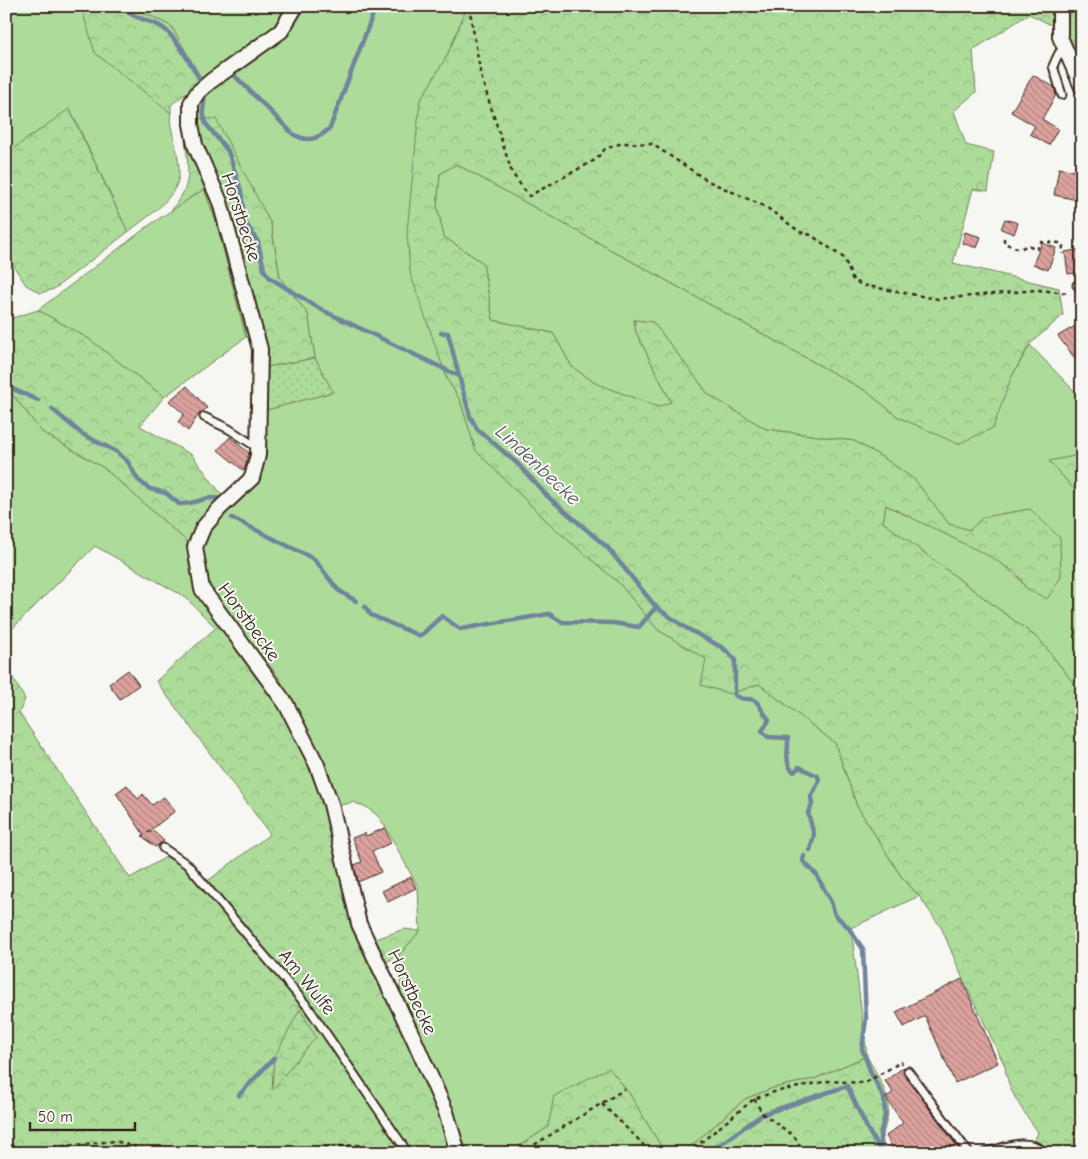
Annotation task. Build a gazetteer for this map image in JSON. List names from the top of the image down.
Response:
{
  "streets": {
    "street": ["Horstbecke"],
    "lane": ["Am Wulfe"]
  },
  "water": ["Lindenbecke"],
  "scale_bar": "50 m"
}
